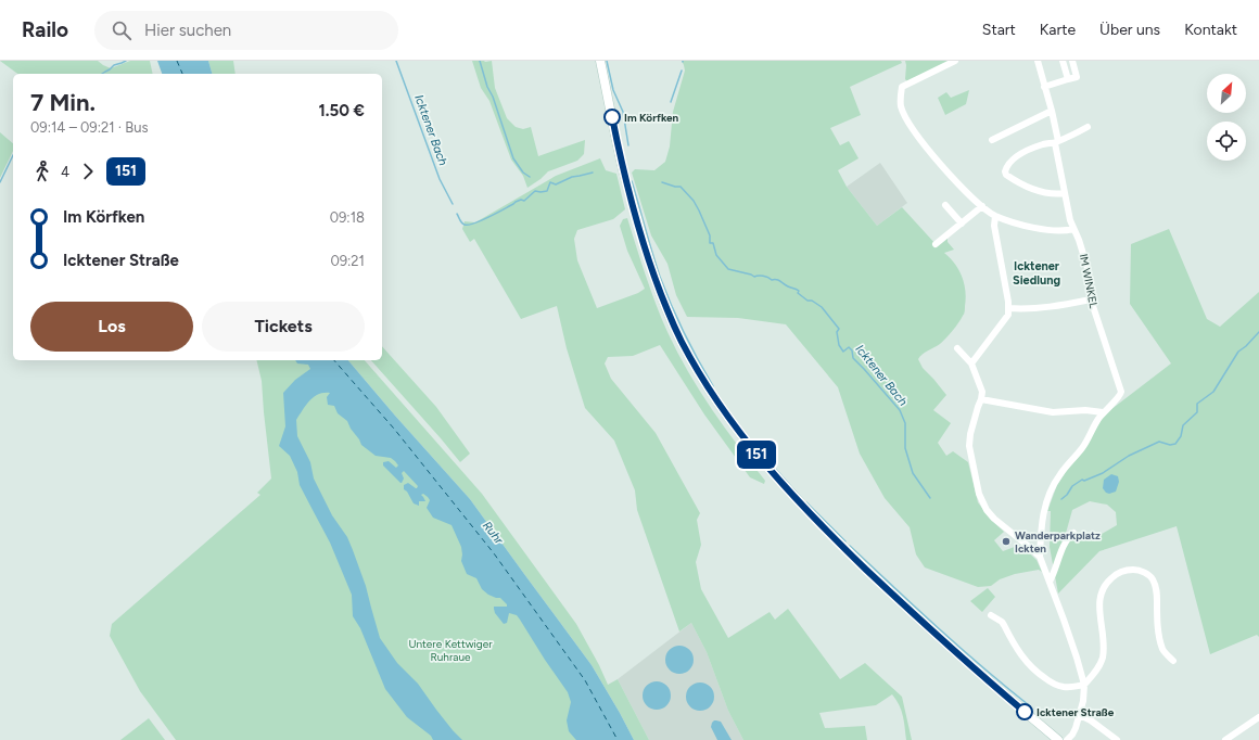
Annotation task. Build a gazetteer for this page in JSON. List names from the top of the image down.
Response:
{
  "streets": {
    "street": ["IM WINKEL"]
  },
  "districts": ["Icktener Siedlung"],
  "water": ["Icktener Bach", "Ruhr"],
  "parks": ["Untere Kettwiger Ruhraue"],
  "places": ["Im Körfken", "Wanderparkplatz Ickten", "Icktener Straße"],
  "lines": ["bus line 151"],
  "north": "top right",
  "page": {
    "header": "Railo",
    "search": "Hier suchen",
    "nav": [
      "Start",
      "Karte",
      "Über uns",
      "Kontakt"
    ],
    "on_map": "151",
    "heading": ["7 Min.", "09:14 – 09:21 · Bus", "1.50 €"],
    "legs": ["4", "151"],
    "list": [
      {
        "name": "Im Körfken",
        "value": "09:18"
      },
      {
        "name": "Icktener Straße",
        "value": "09:21"
      }
    ],
    "buttons": ["Los", "Tickets"]
  }
}
